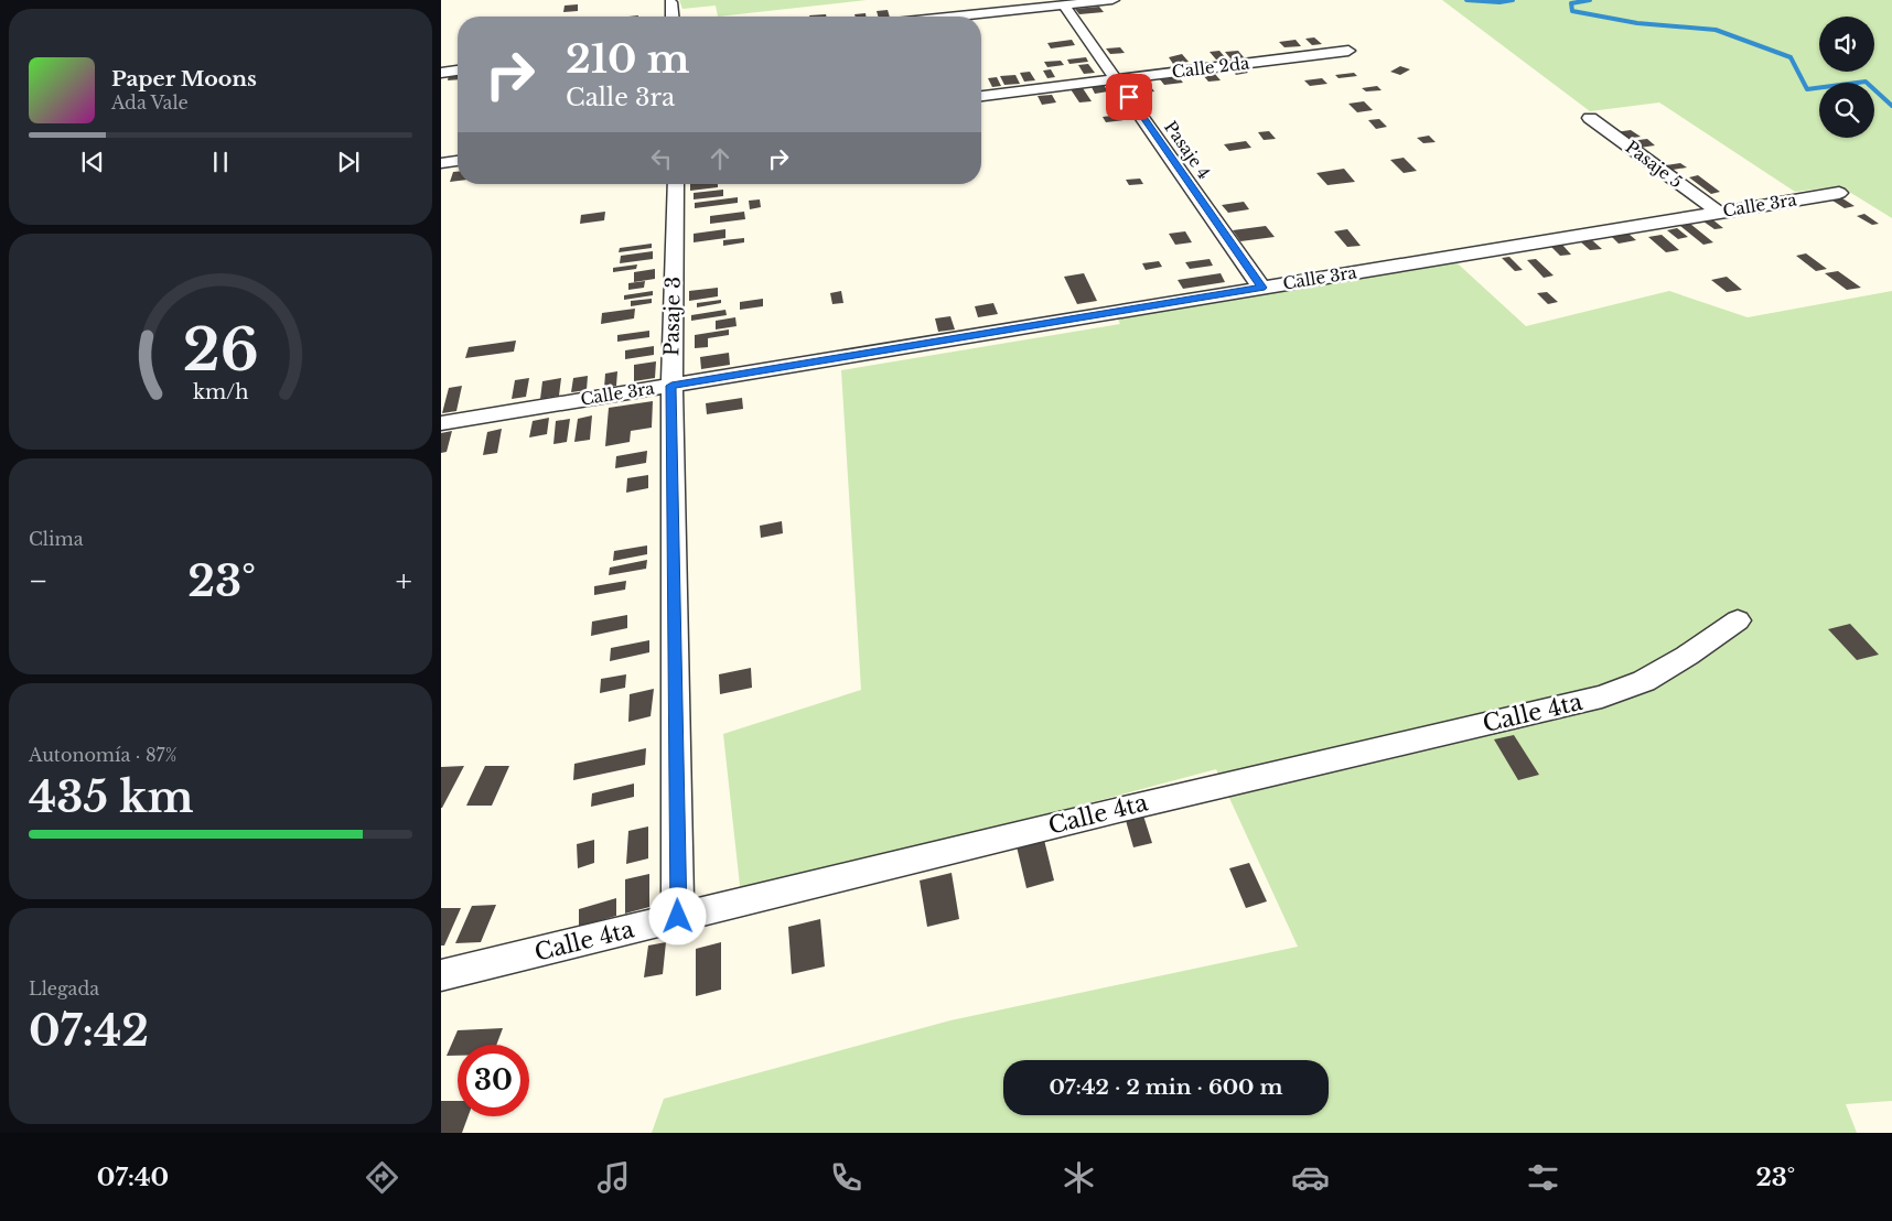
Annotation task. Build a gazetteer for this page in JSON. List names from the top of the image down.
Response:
{
  "streets": {
    "street": [
      "Calle 2da",
      "Pasaje 4",
      "Pasaje 5",
      "Calle 3ra",
      "Pasaje 3",
      "Calle 4ta"
    ]
  },
  "crossings": [
    ["Calle 2da", "Pasaje 4"],
    ["Pasaje 4", "Calle 3ra"],
    ["Pasaje 5", "Calle 3ra"],
    ["Calle 3ra", "Pasaje 3"],
    ["Pasaje 3", "Calle 4ta"]
  ],
  "page": {
    "turn": ["210 m", "Calle 3ra"],
    "song": ["Paper Moons", "Ada Vale"],
    "tile": [
      "Clima",
      ["Autonomía · 87%", "435 km"],
      ["Llegada", "07:42"]
    ],
    "heat": ["−", "23°", "+"],
    "limit": "30",
    "trip": "07:42 · 2 min · 600 m",
    "tabs": ["07:40", "23°"],
    "gauge": ["26", "km/h"]
  }
}
